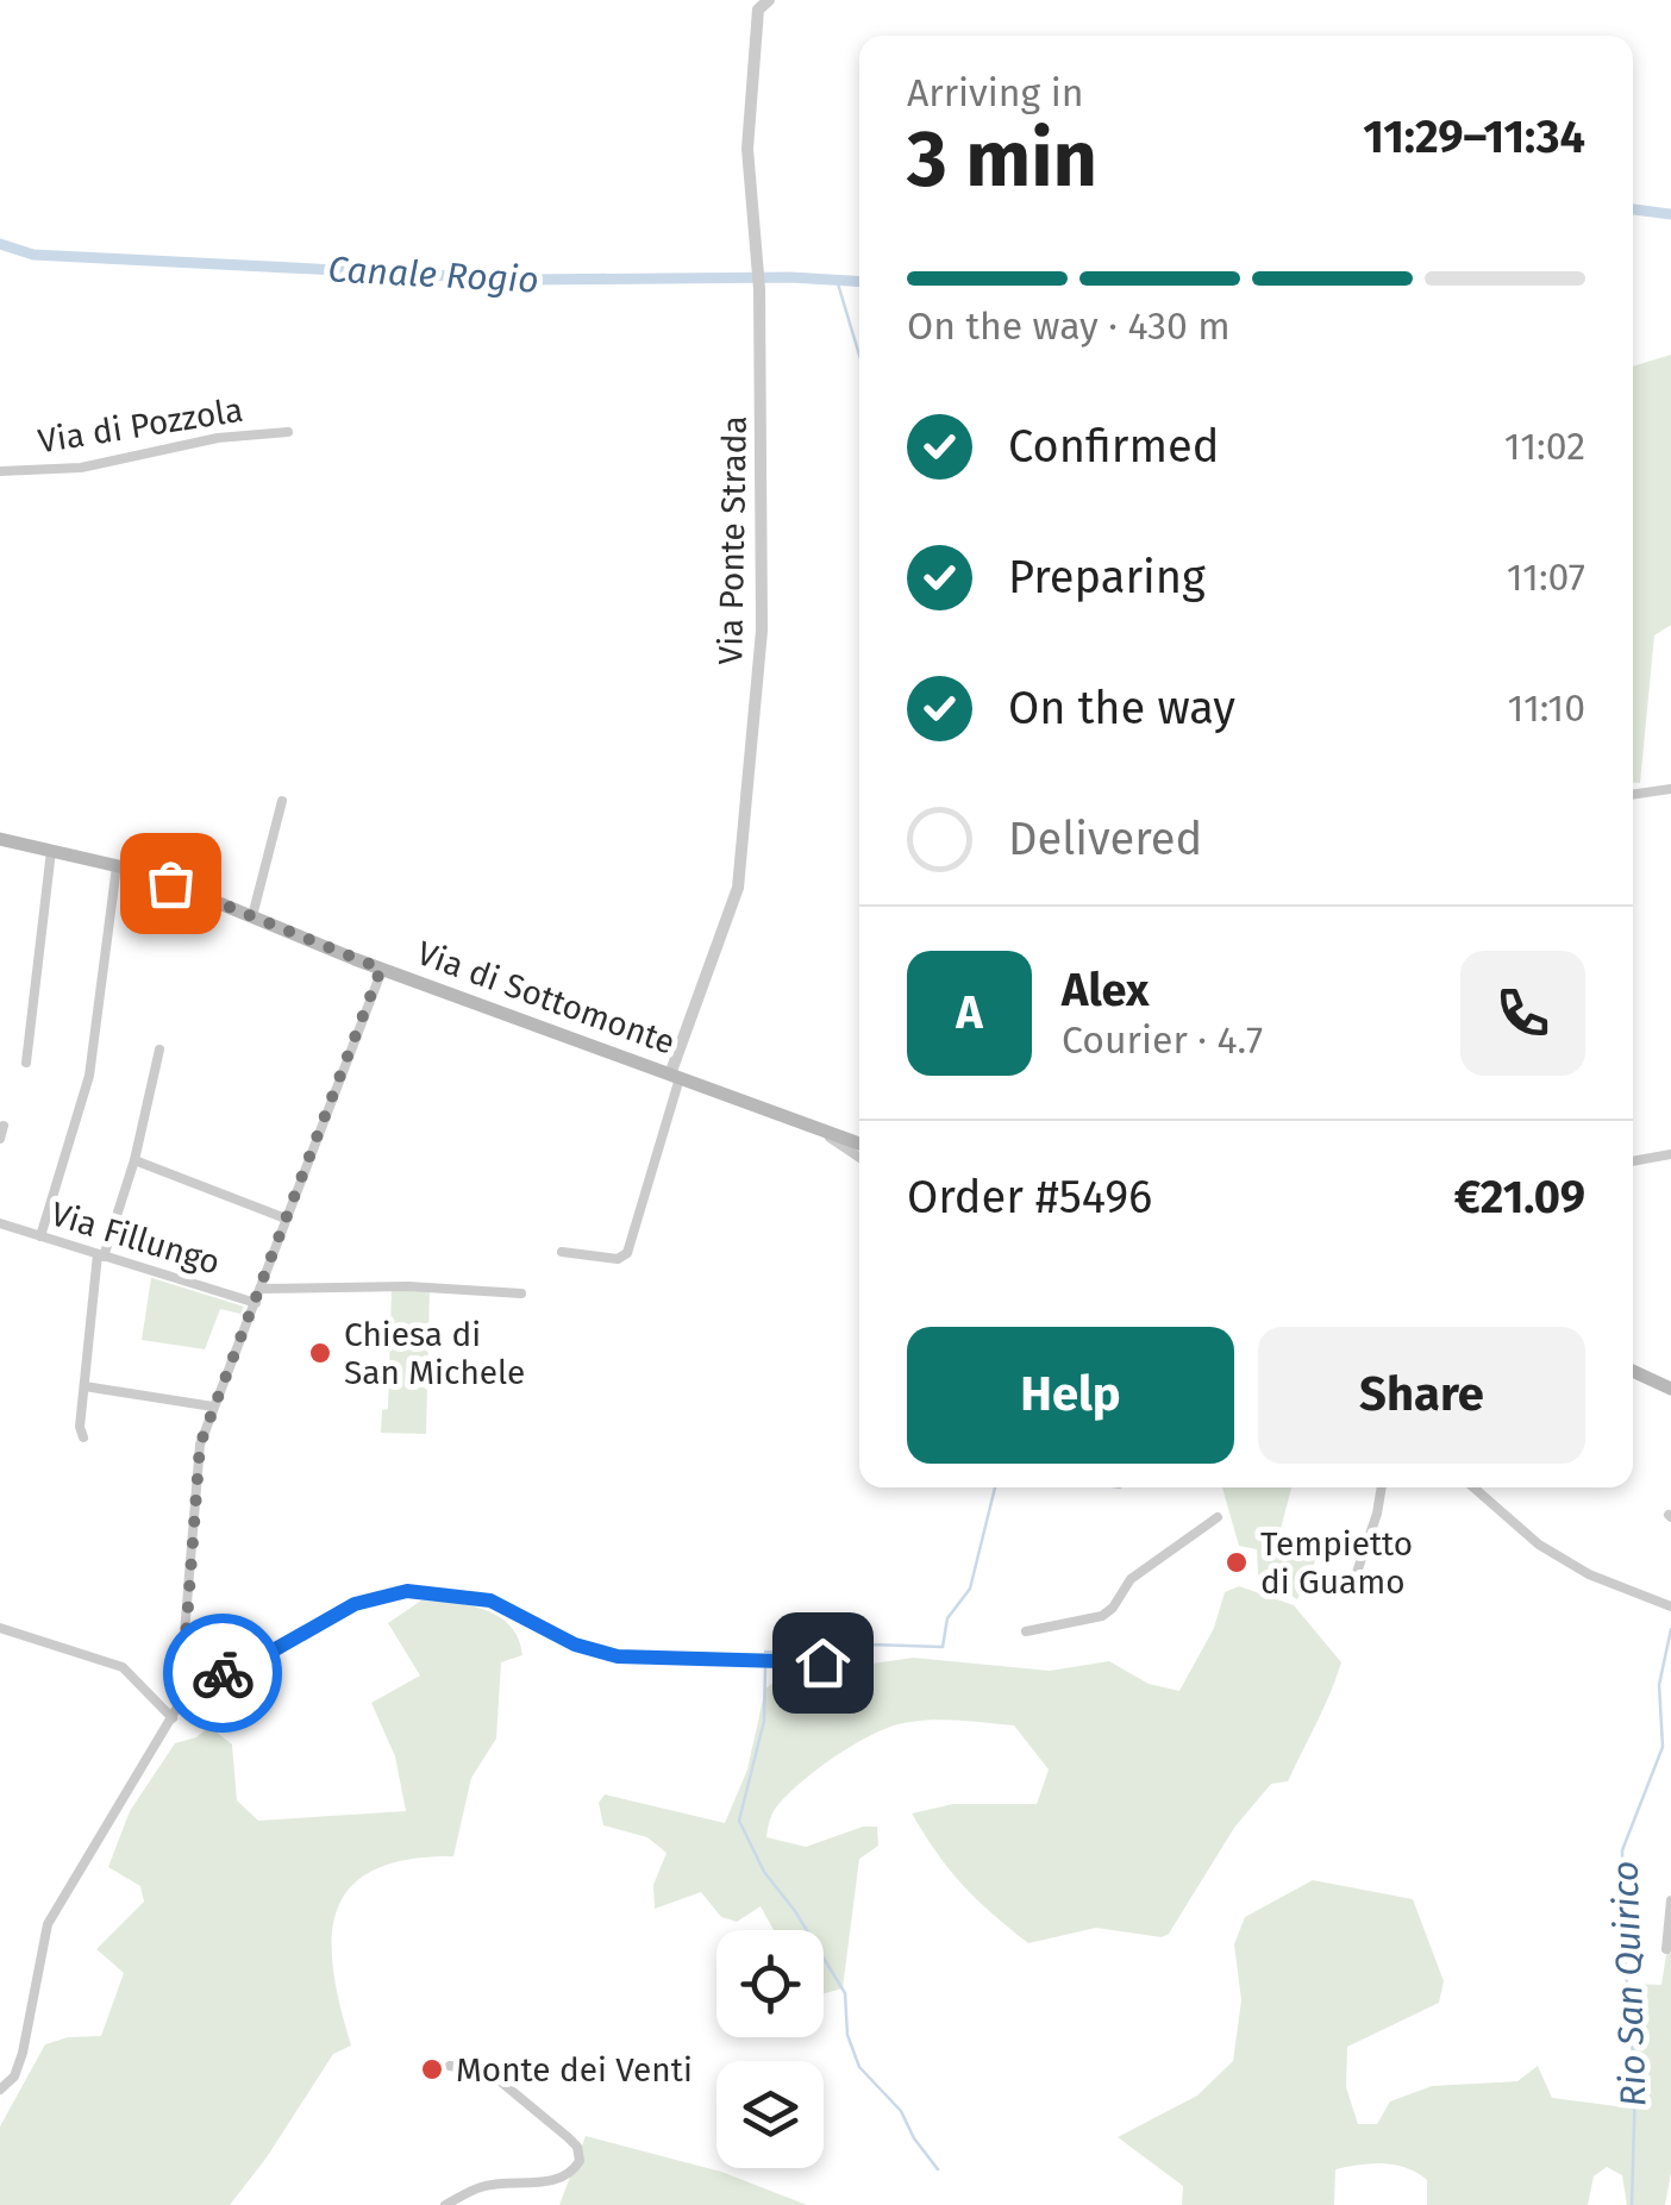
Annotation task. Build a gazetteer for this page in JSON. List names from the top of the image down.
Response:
{
  "streets": {
    "main road": ["Via di Sottomonte"],
    "street": ["Via di Pozzola", "Via Ponte Strada", "Via Fillungo"]
  },
  "crossings": [
    ["Via Ponte Strada", "Via di Sottomonte"]
  ],
  "water": ["Canale Rogio", "Rio San Quirico"],
  "places": ["Chiesa di San Michele", "Tempietto di Guamo", "Monte dei Venti"],
  "page": {
    "heading": ["3 min", "Arriving in", "11:29–11:34"],
    "panel": [
      "Alex",
      "Courier · 4.7",
      "Order #5496",
      "€21.09"
    ],
    "bar": "On the way · 430 m",
    "list": [
      ["Confirmed", "11:02"],
      ["Preparing", "11:07"],
      ["On the way", "11:10"],
      "Delivered"
    ],
    "round": "A",
    "buttons": ["Help", "Share"]
  }
}
